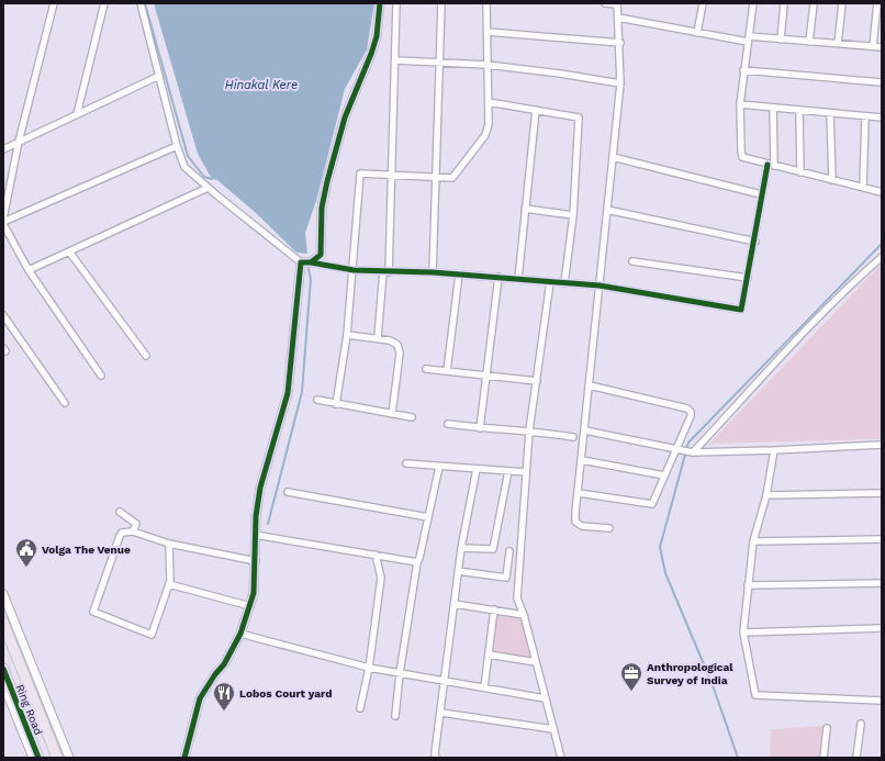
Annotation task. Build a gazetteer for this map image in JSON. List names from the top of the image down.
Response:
{
  "streets": {
    "highway": ["Ring Road"]
  },
  "water": ["Hinakal Kere"],
  "places": {
    "public building": ["Volga The Venue"],
    "office": ["Anthropological Survey of India"],
    "restaurant": ["Lobos Court yard"]
  }
}
